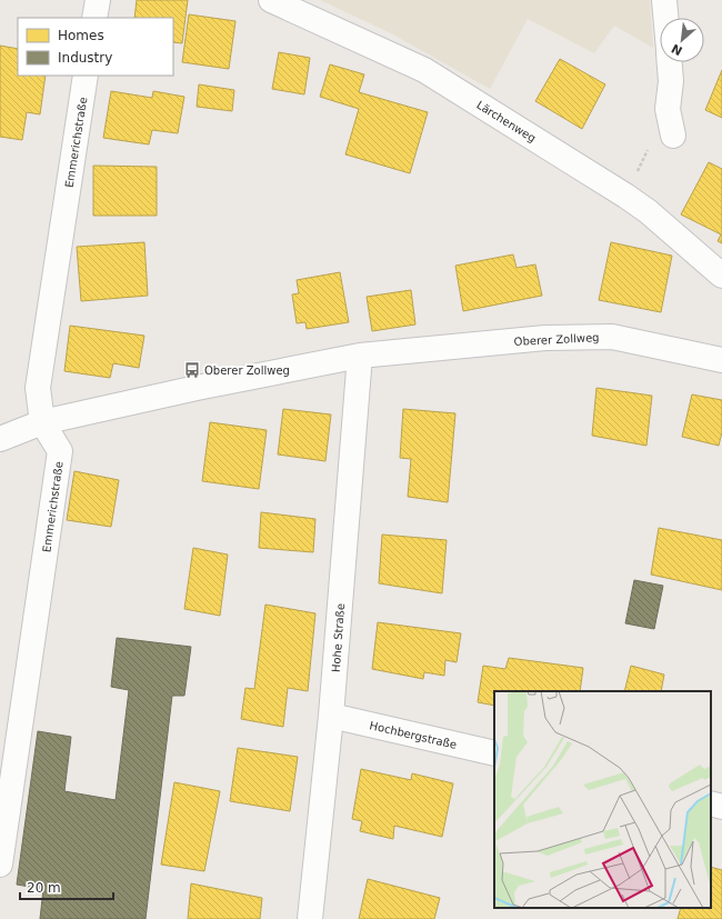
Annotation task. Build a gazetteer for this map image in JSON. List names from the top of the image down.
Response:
{
  "streets": {
    "street": [
      "Lärchenweg",
      "Emmerichstraße",
      "Oberer Zollweg",
      "Hohe Straße",
      "Hochbergstraße"
    ]
  },
  "crossings": [
    ["Emmerichstraße", "Oberer Zollweg"],
    ["Oberer Zollweg", "Hohe Straße"],
    ["Hohe Straße", "Hochbergstraße"]
  ],
  "places": {
    "bus stop": ["Oberer Zollweg"]
  },
  "legend": ["Homes", "Industry"],
  "scale_bar": "20 m",
  "north": "bottom left"
}
